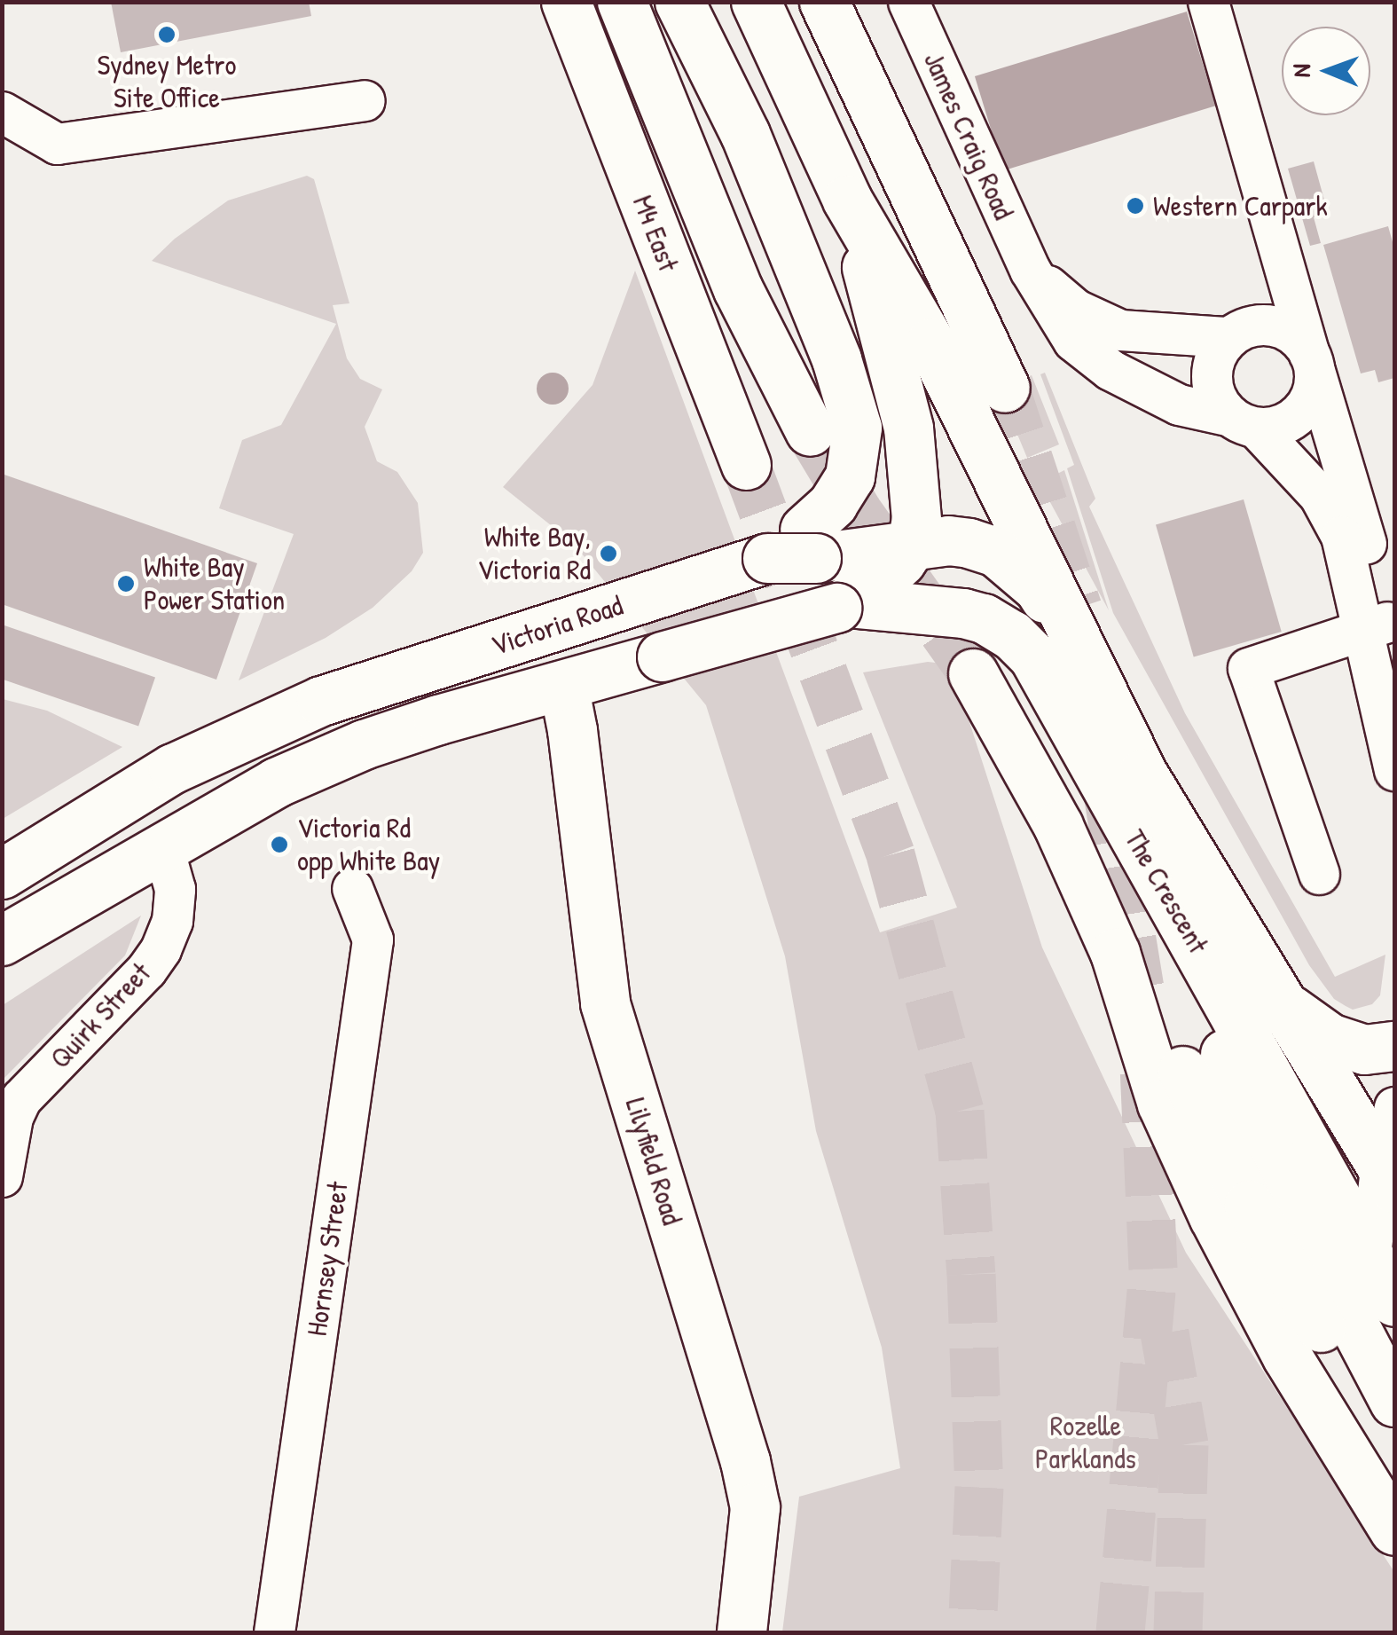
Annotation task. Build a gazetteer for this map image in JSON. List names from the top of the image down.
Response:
{
  "streets": {
    "main road": [
      "M4 East",
      "Victoria Road",
      "The Crescent",
      "Lilyfield Road"
    ],
    "street": ["James Craig Road", "Quirk Street", "Hornsey Street"]
  },
  "crossings": [
    ["Victoria Road", "The Crescent"],
    ["Victoria Road", "Quirk Street"],
    ["Victoria Road", "Lilyfield Road"]
  ],
  "parks": ["Rozelle Parklands"],
  "places": [
    "Sydney Metro Site Office",
    "Western Carpark",
    "White Bay, Victoria Rd",
    "White Bay Power Station",
    "Victoria Rd opp White Bay"
  ],
  "north": "left"
}
